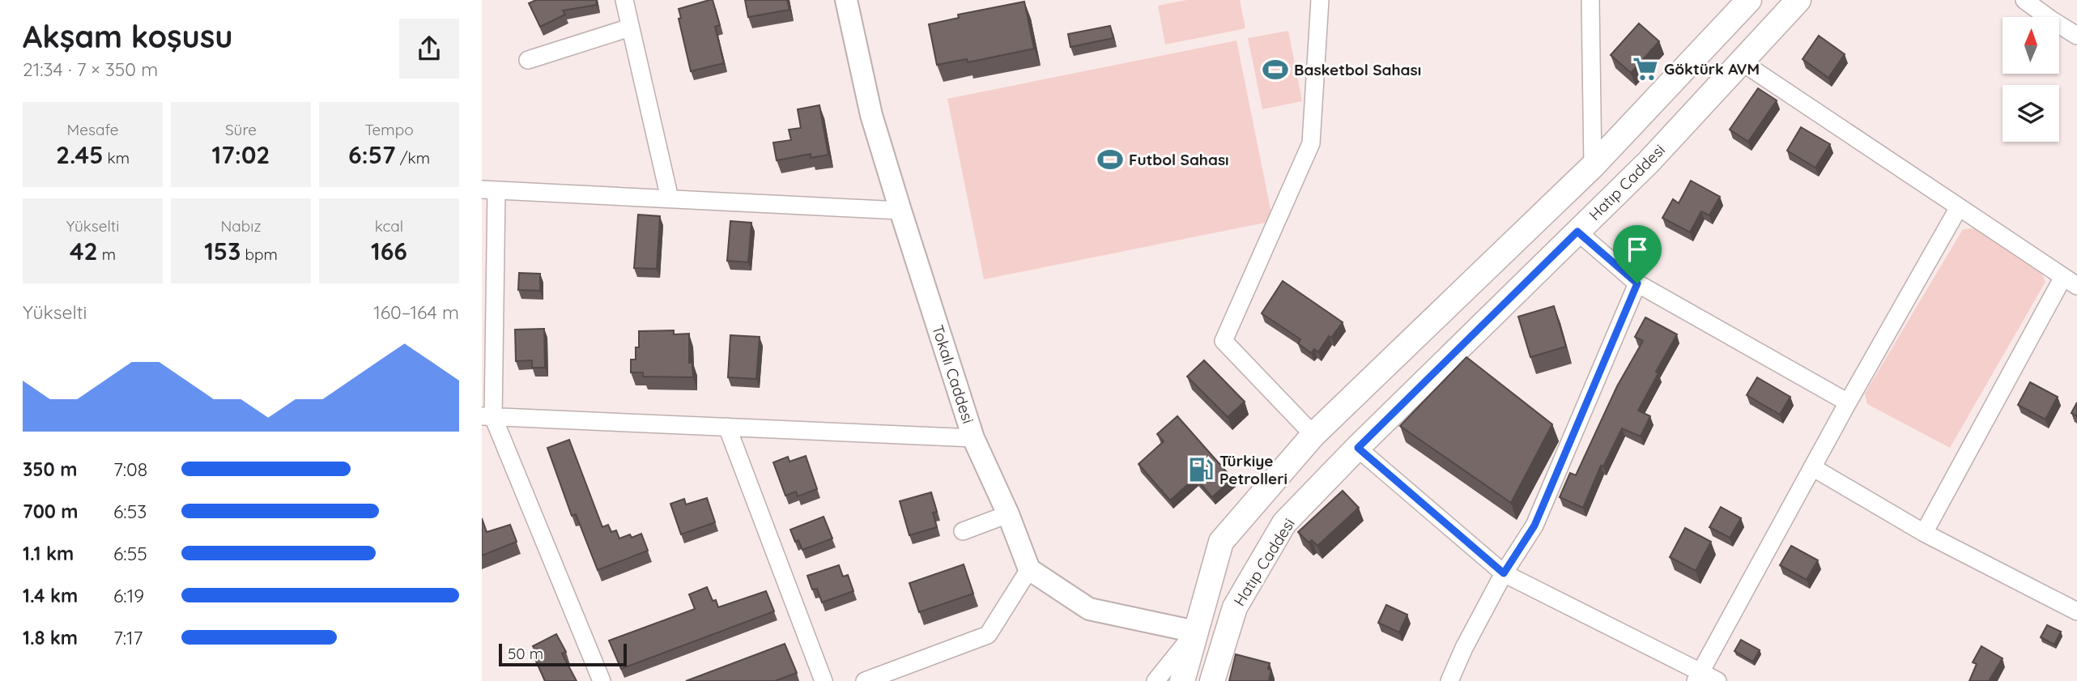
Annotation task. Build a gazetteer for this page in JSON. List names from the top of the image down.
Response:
{
  "streets": {
    "main road": ["Hatıp Caddesi"],
    "street": ["Tokalı Caddesi"]
  },
  "places": {
    "supermarket": ["Göktürk AVM"],
    "sports": ["Basketbol Sahası", "Futbol Sahası"],
    "fuel station": ["Türkiye Petrolleri"]
  },
  "scale_bar": "50 m",
  "north": "top",
  "page": {
    "heading": ["Akşam koşusu", "21:34 · 7 × 350 m"],
    "stats": [
      ["Mesafe", "2.45 km"],
      ["Süre", "17:02"],
      ["Tempo", "6:57 /km"],
      ["Yükselti", "42 m"],
      ["Nabız", "153 bpm"],
      ["kcal", "166"]
    ],
    "chart": ["Yükselti", "160–164 m"],
    "list": [
      {
        "name": "350 m",
        "note": "7:08"
      },
      {
        "name": "700 m",
        "note": "6:53"
      },
      {
        "name": "1.1 km",
        "note": "6:55"
      },
      {
        "name": "1.4 km",
        "note": "6:19"
      },
      {
        "name": "1.8 km",
        "note": "7:17"
      }
    ],
    "scale": "50 m"
  }
}
